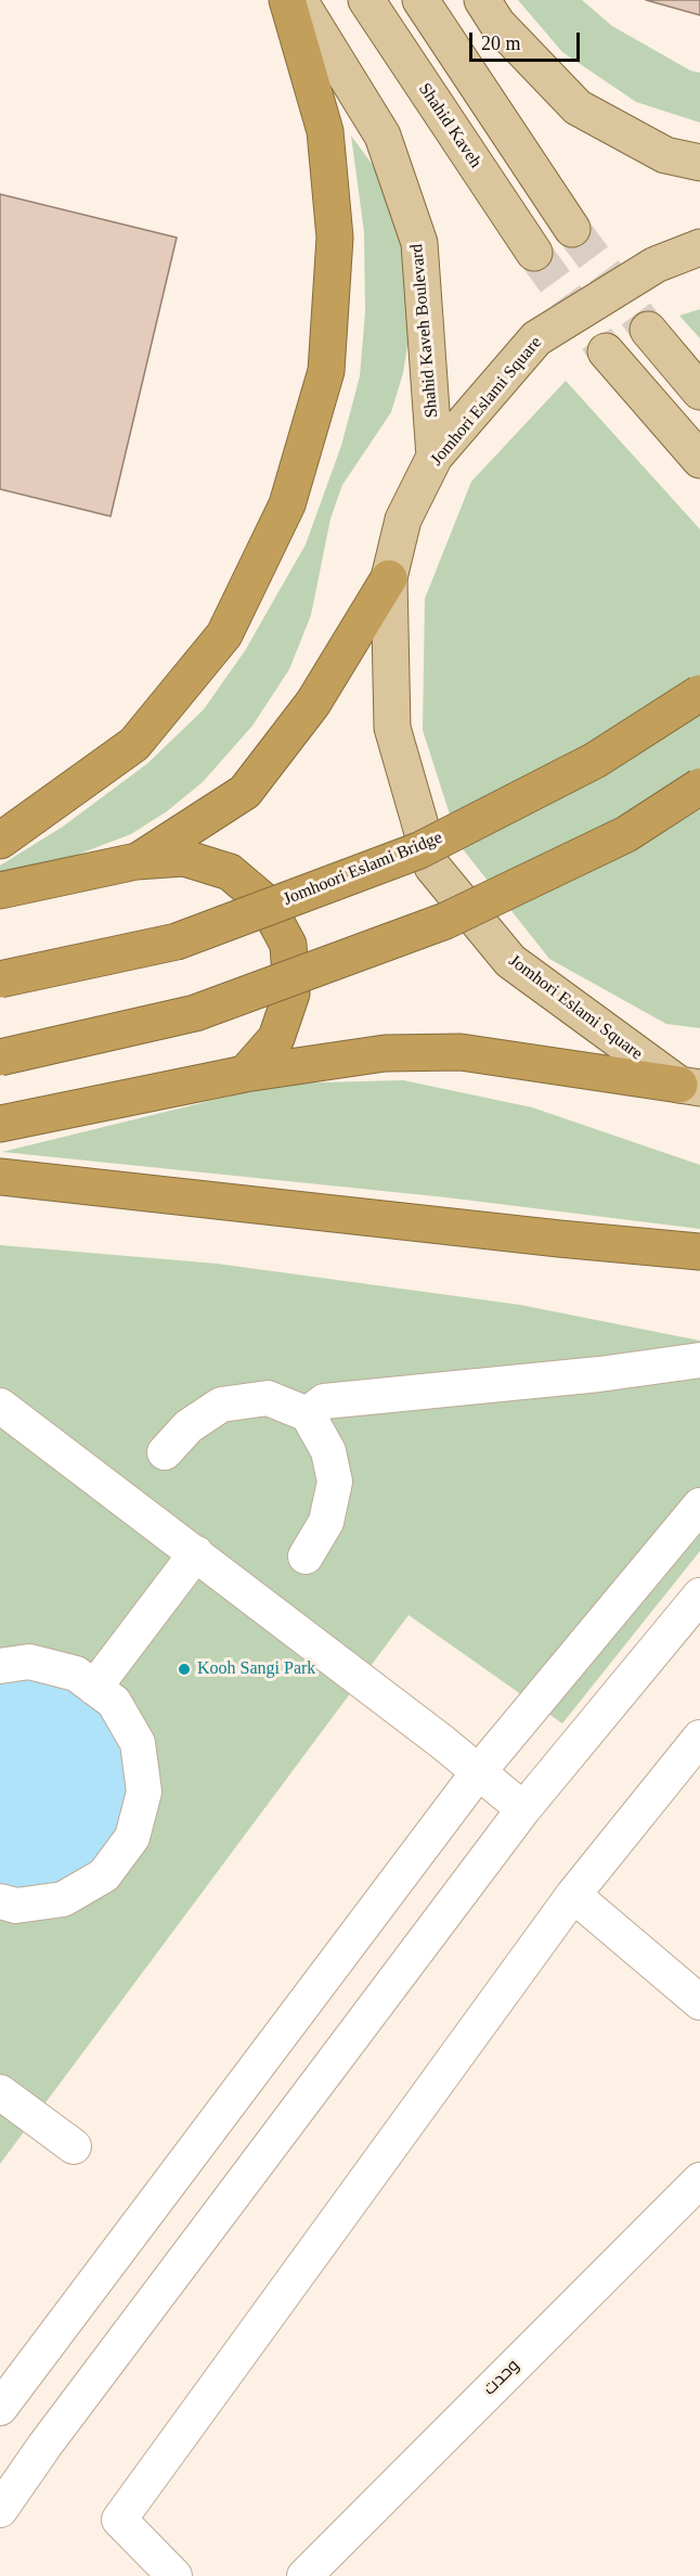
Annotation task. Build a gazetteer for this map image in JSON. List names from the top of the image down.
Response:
{
  "streets": {
    "highway": ["Jomhoori Eslami Bridge"],
    "main road": ["Shahid Kaveh", "Shahid Kaveh Boulevard", "Jomhori Eslami Square"],
    "street": ["وحدت"]
  },
  "crossings": [
    ["Shahid Kaveh Boulevard", "Jomhori Eslami Square"]
  ],
  "places": ["Kooh Sangi Park"],
  "scale_bar": "20 m"
}
